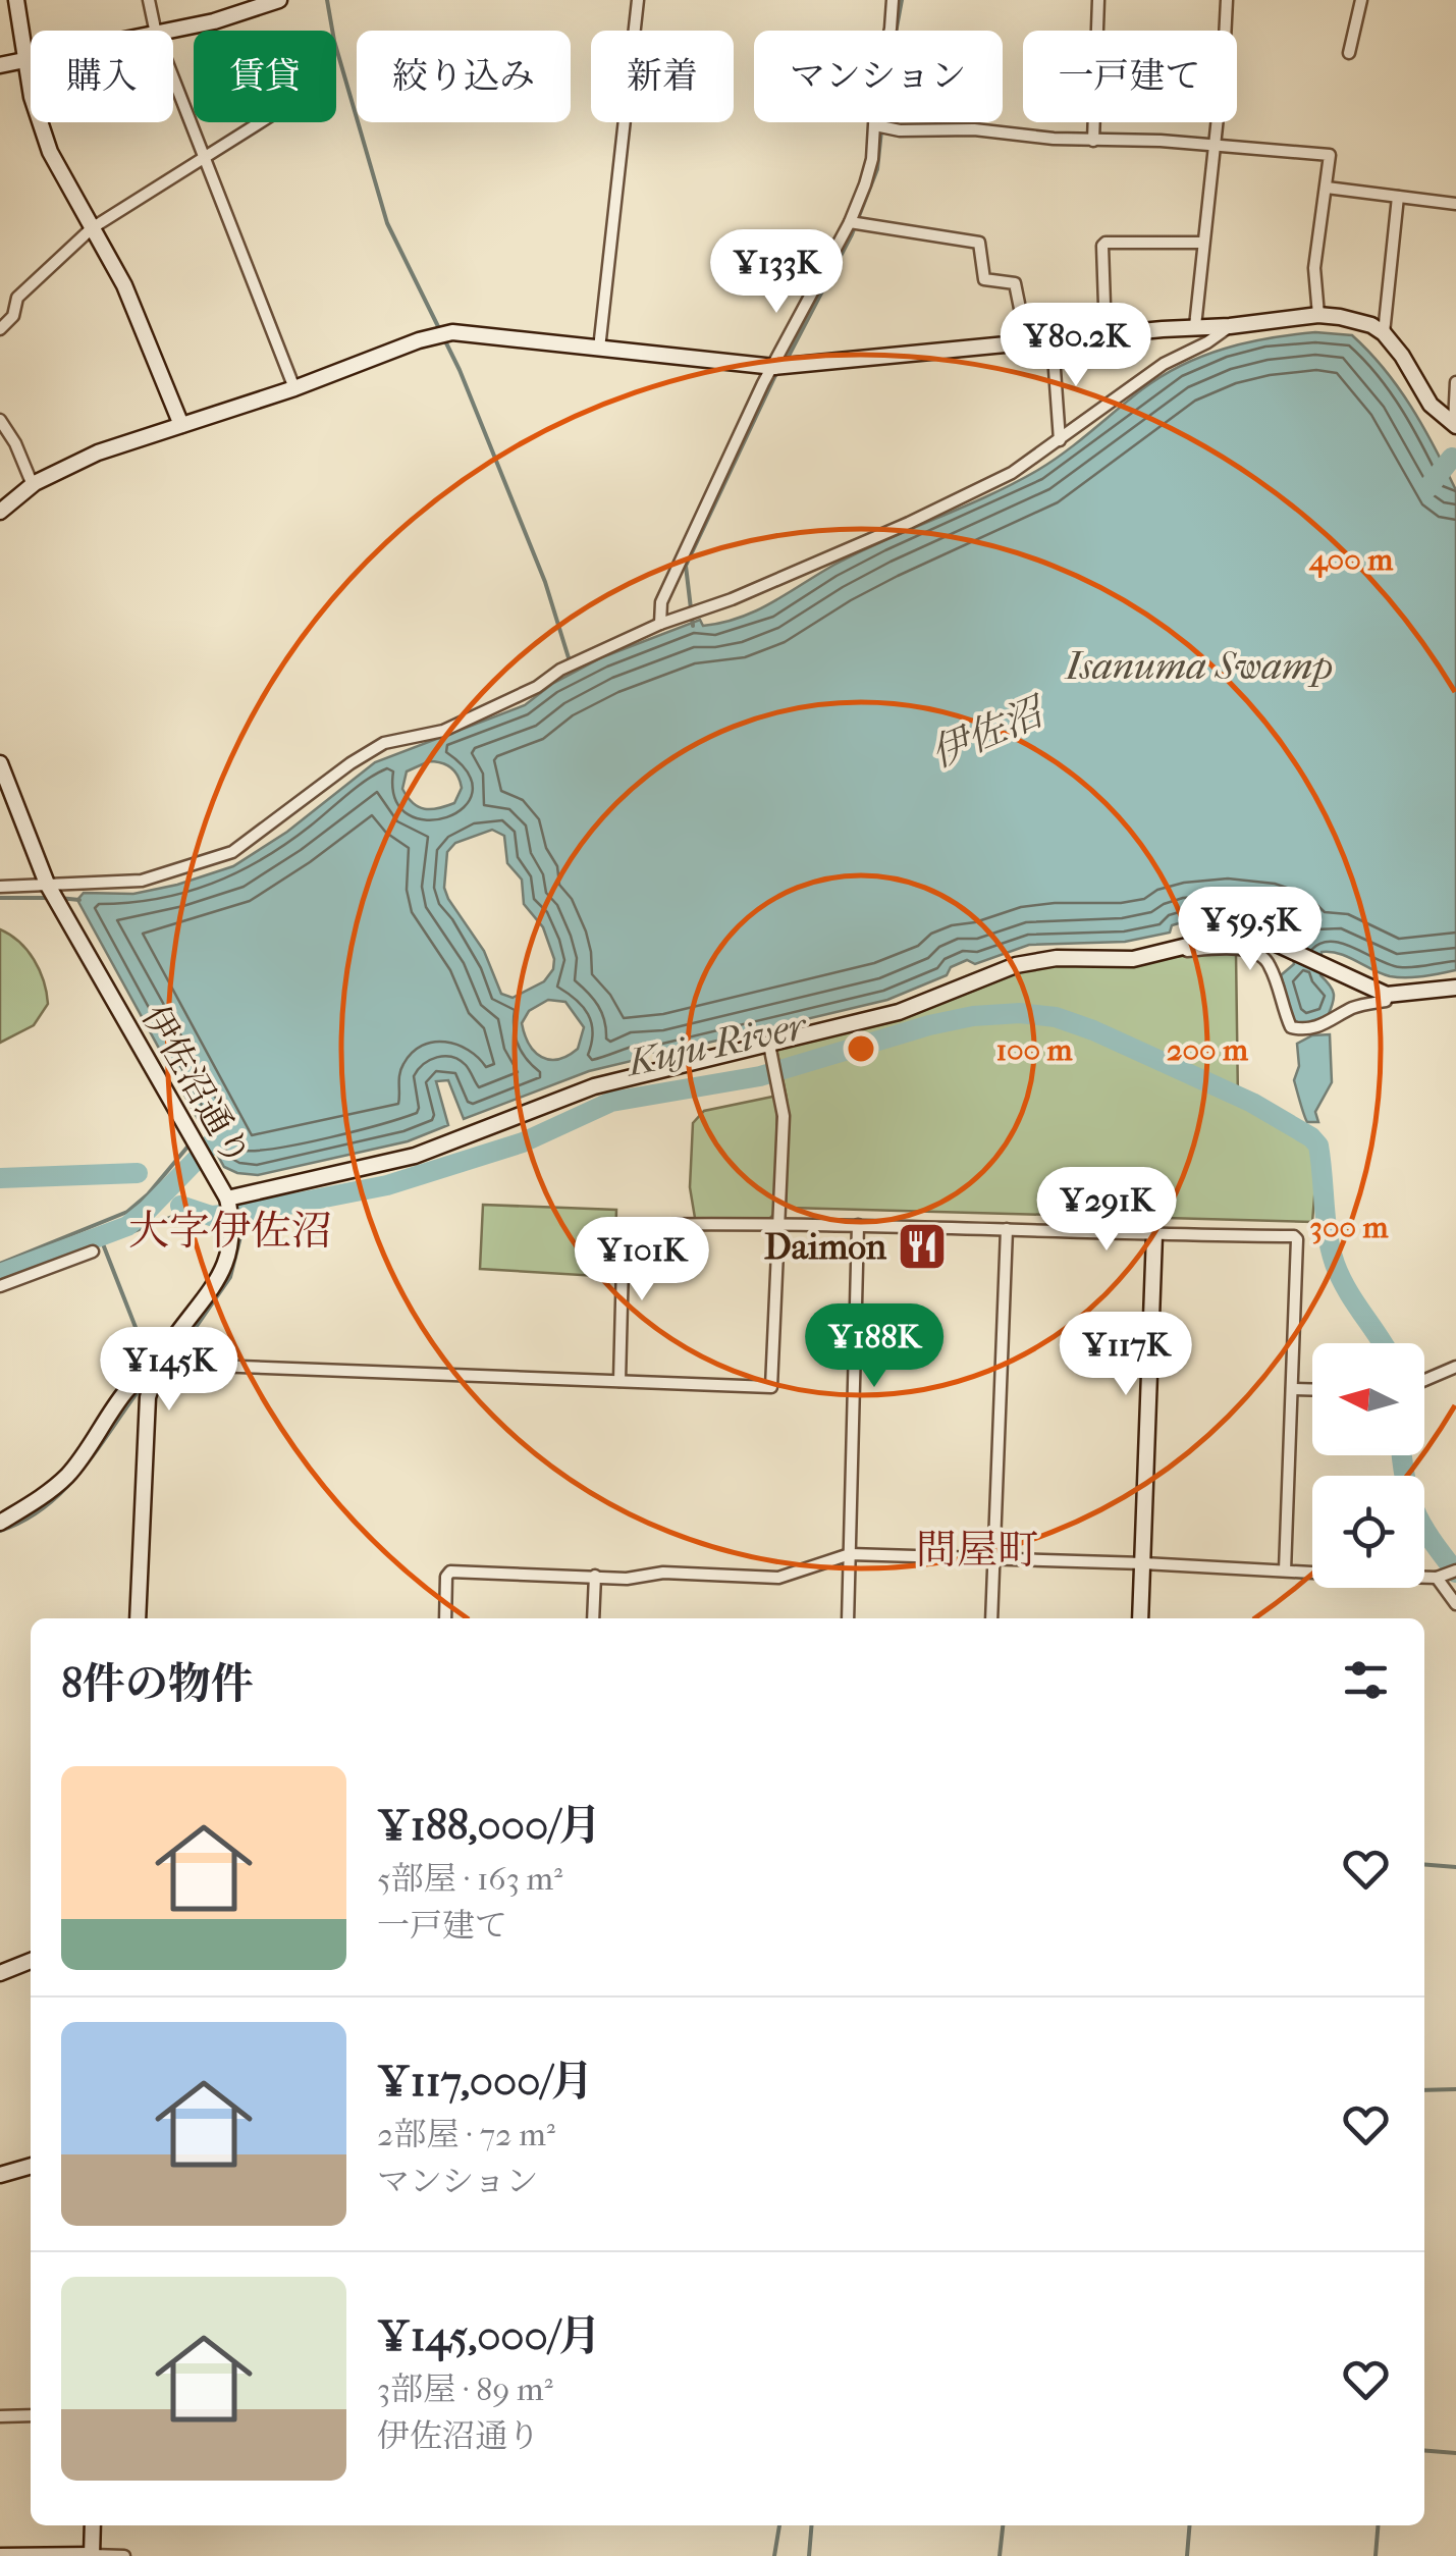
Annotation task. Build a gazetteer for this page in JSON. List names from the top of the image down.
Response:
{
  "streets": {
    "street": ["伊佐沼通り"]
  },
  "districts": ["大字伊佐沼", "問屋町"],
  "water": ["Isanuma Swamp", "伊佐沼", "Kuju River"],
  "places": {
    "restaurant": ["Daimon"]
  },
  "north": "left",
  "page": {
    "chip": [
      "購入",
      "賃貸",
      "絞り込み",
      "新着",
      "マンション",
      "一戸建て"
    ],
    "price": [
      "¥133K",
      "¥80.2K",
      "¥59.5K",
      "¥291K",
      "¥101K",
      "¥188K",
      "¥117K",
      "¥145K"
    ],
    "heading": "8件の物件",
    "list": [
      {
        "name": "¥188,000/月",
        "note": "5部屋 · 163 m² · 一戸建て"
      },
      {
        "name": "¥117,000/月",
        "note": "2部屋 · 72 m² · マンション"
      },
      {
        "name": "¥145,000/月",
        "note": "3部屋 · 89 m² · 伊佐沼通り"
      }
    ]
  },
  "rings": [
    "400 m",
    "100 m",
    "200 m",
    "300 m"
  ]
}
